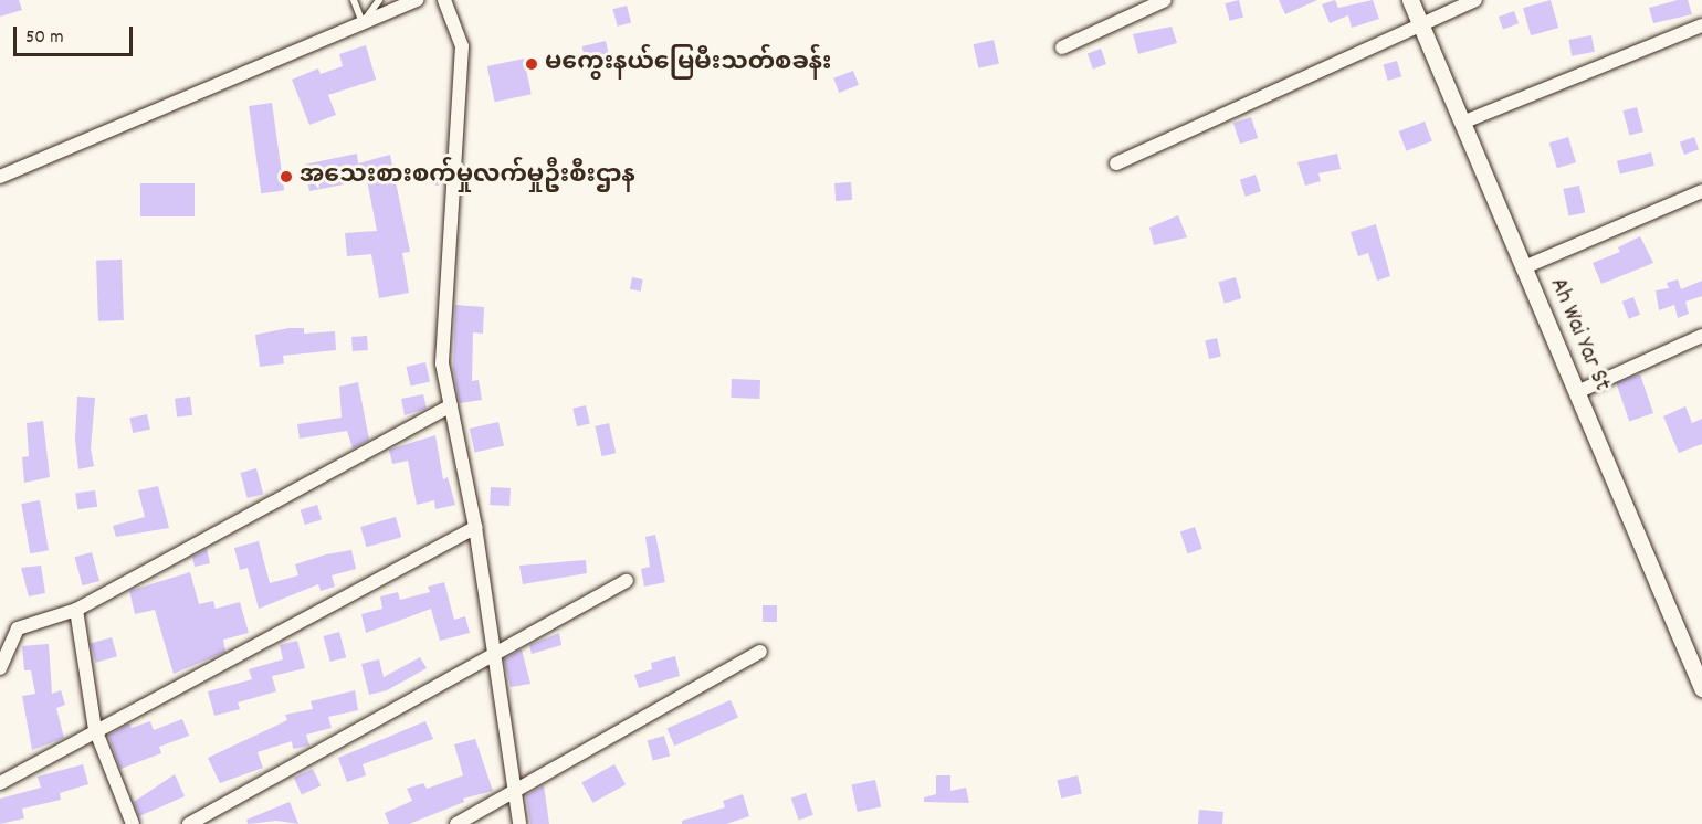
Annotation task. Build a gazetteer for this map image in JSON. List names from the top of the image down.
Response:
{
  "streets": {
    "street": ["Ah Wai Yar St"]
  },
  "places": ["မကွေးနယ်မြေမီးသတ်စခန်း", "အသေးစားစက်မှုလက်မှုဦးစီးဌာန"],
  "scale_bar": "50 m"
}
